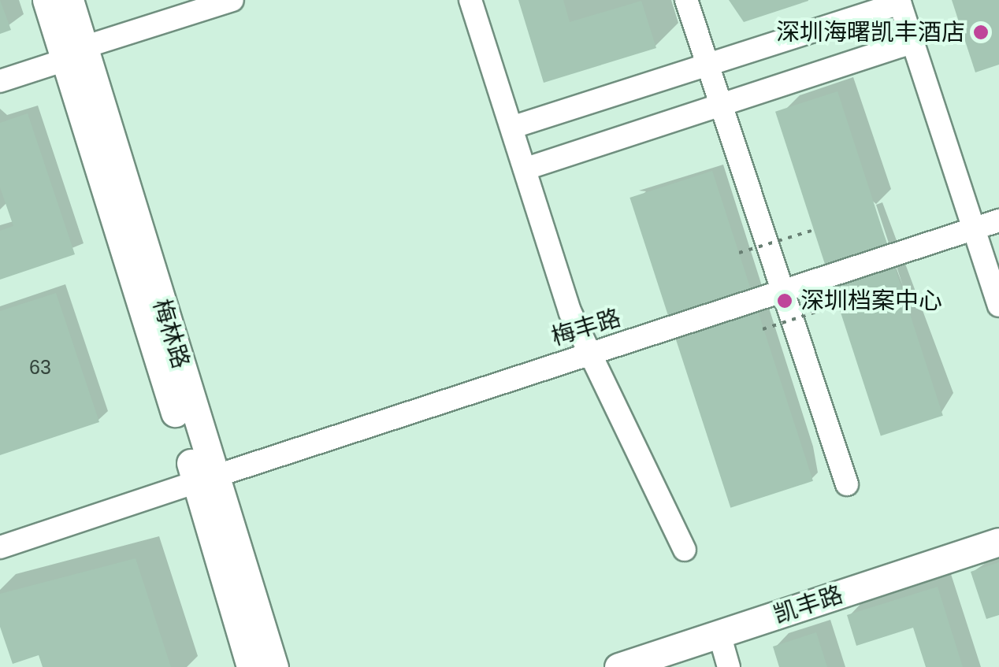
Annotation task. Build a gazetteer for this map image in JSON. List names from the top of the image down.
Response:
{
  "streets": {
    "main road": ["梅林路", "凯丰路"],
    "street": ["梅丰路"]
  },
  "crossings": [
    ["梅丰路", "梅林路"]
  ],
  "places": ["深圳海曙凯丰酒店", "深圳档案中心"],
  "house_numbers": ["63"]
}
